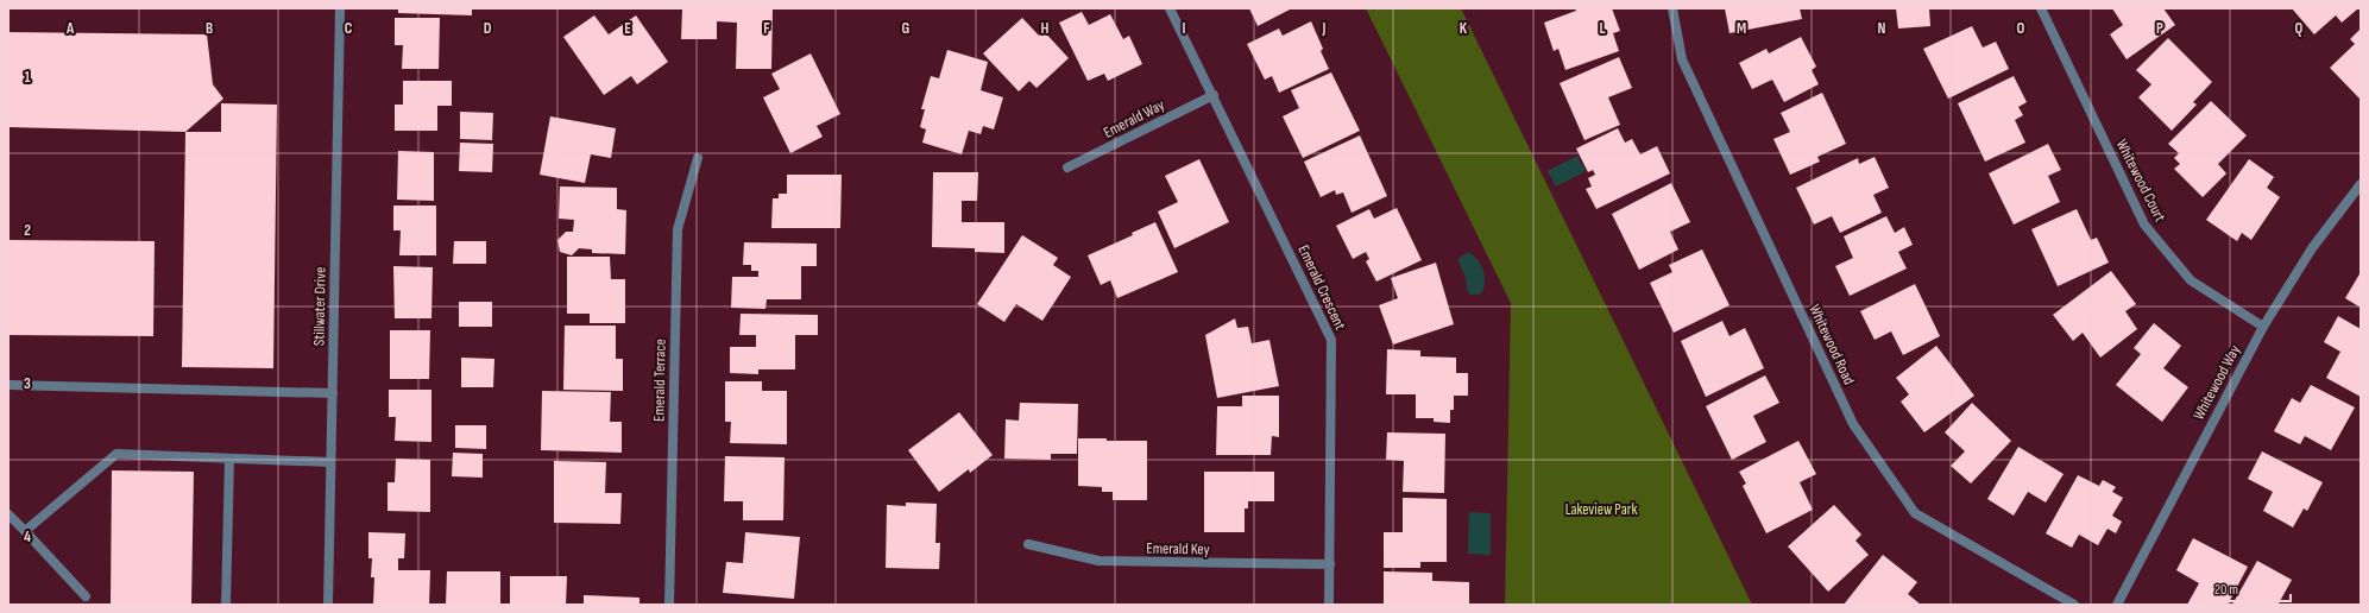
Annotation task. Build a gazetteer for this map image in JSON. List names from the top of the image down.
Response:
{
  "streets": {
    "street": [
      "Emerald Way",
      "Whitewood Court",
      "Emerald Crescent",
      "Stillwater Drive",
      "Whitewood Road",
      "Emerald Terrace",
      "Whitewood Way",
      "Emerald Key"
    ]
  },
  "crossings": [
    ["Emerald Way", "Emerald Crescent"],
    ["Whitewood Court", "Whitewood Way"],
    ["Emerald Crescent", "Emerald Key"]
  ],
  "parks": ["Lakeview Park"],
  "scale_bar": "20 m",
  "grid": {
    "columns": [
      "A",
      "B",
      "C",
      "D",
      "E",
      "F",
      "G",
      "H",
      "I",
      "J",
      "K",
      "L",
      "M",
      "N",
      "O",
      "P",
      "Q"
    ],
    "rows": [
      "1",
      "2",
      "3",
      "4"
    ]
  }
}
